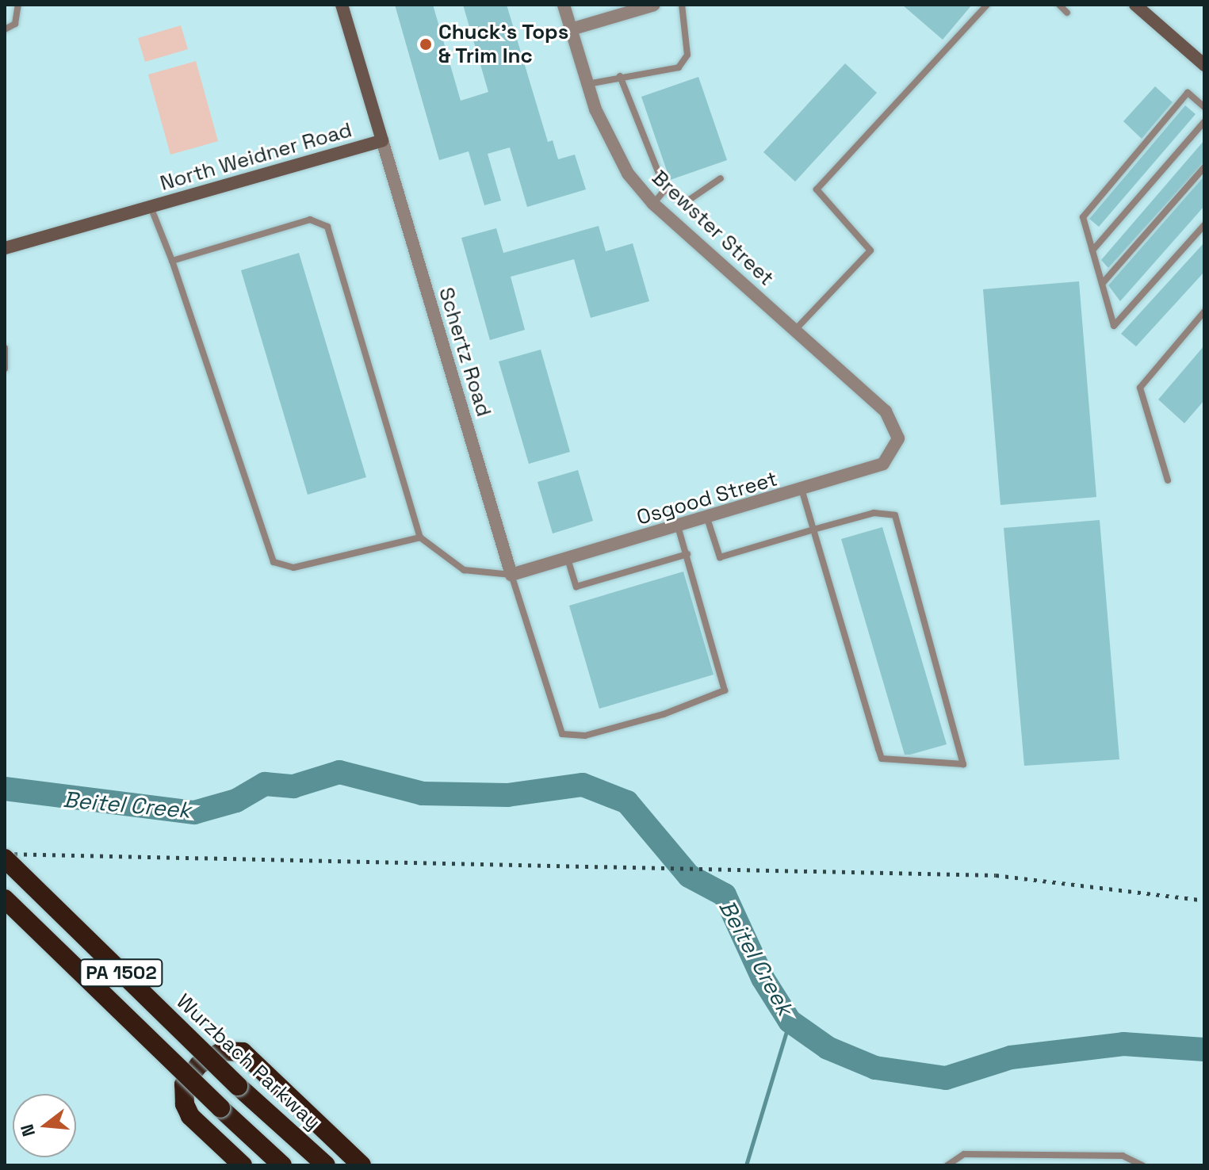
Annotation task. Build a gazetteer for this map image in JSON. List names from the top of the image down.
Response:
{
  "streets": {
    "highway": ["PA 1502", "Wurzbach Parkway"],
    "street": [
      "North Weidner Road",
      "Brewster Street",
      "Schertz Road",
      "Osgood Street"
    ]
  },
  "crossings": [
    ["North Weidner Road", "Schertz Road"],
    ["Brewster Street", "Osgood Street"],
    ["Schertz Road", "Osgood Street"]
  ],
  "water": ["Beitel Creek"],
  "places": ["Chuck's Tops & Trim Inc"],
  "north": "left"
}
